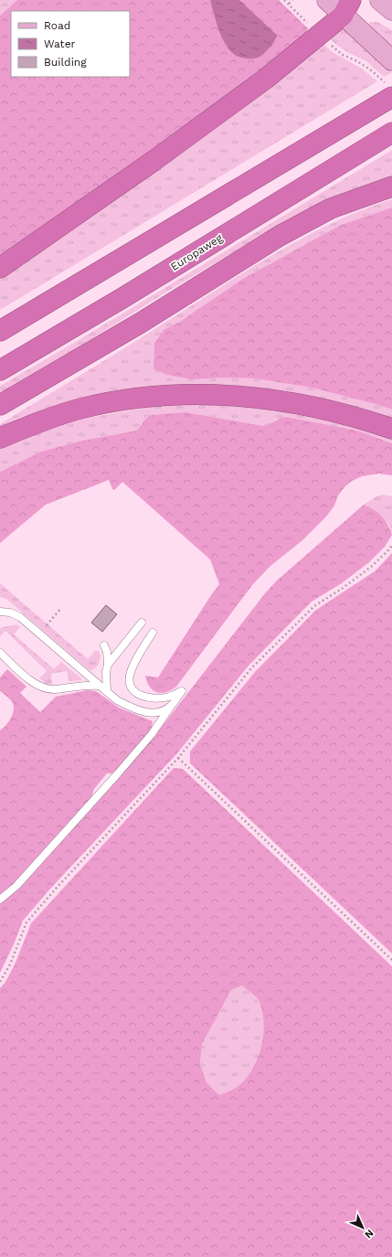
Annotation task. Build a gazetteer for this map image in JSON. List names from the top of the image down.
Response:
{
  "streets": {
    "highway": ["Europaweg"]
  },
  "legend": ["Road", "Water", "Building"],
  "north": "bottom right"
}
